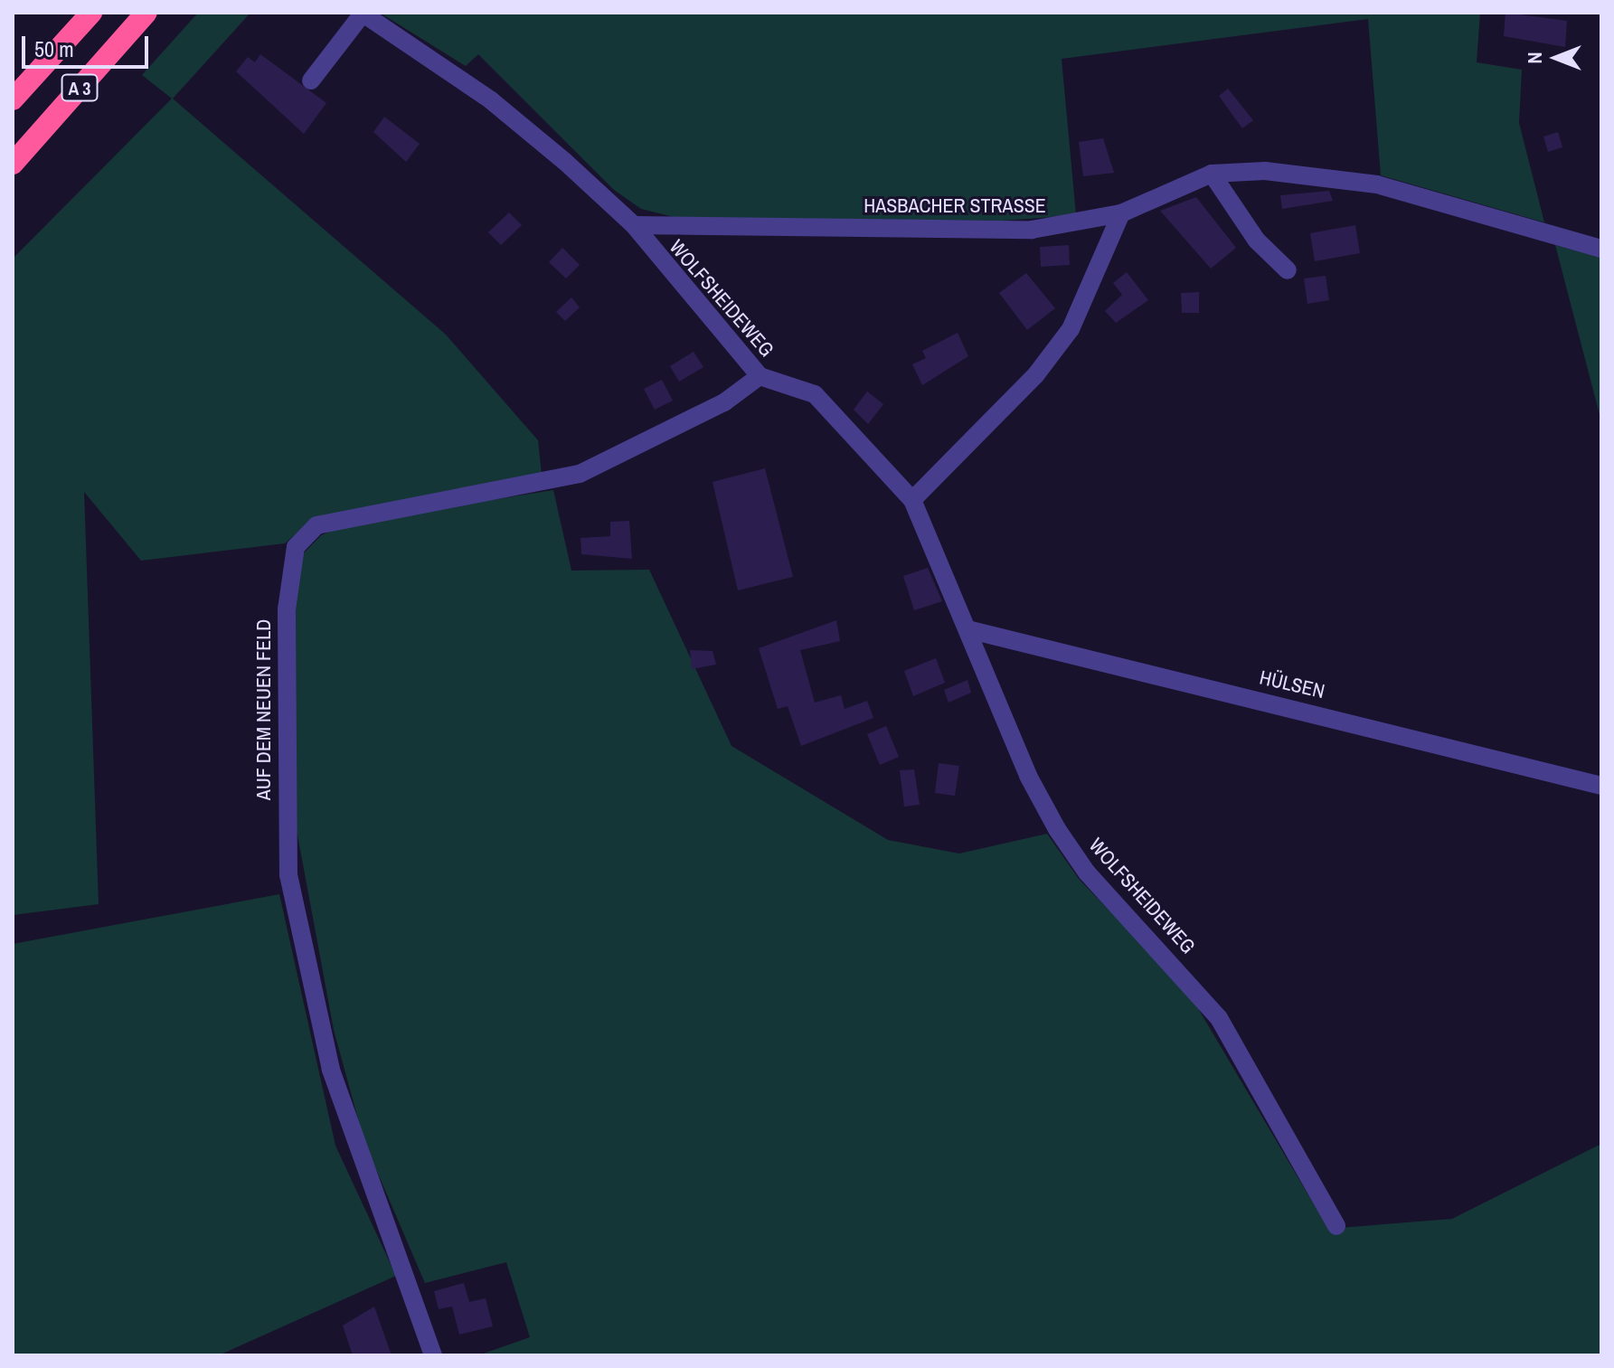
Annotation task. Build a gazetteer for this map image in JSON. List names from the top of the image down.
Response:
{
  "streets": {
    "highway": ["A 3"],
    "street": [
      "HASBACHER STRASSE",
      "WOLFSHEIDEWEG",
      "HÜLSEN",
      "AUF DEM NEUEN FELD"
    ]
  },
  "crossings": [
    ["HASBACHER STRASSE", "WOLFSHEIDEWEG"],
    ["WOLFSHEIDEWEG", "HÜLSEN"],
    ["WOLFSHEIDEWEG", "AUF DEM NEUEN FELD"]
  ],
  "scale_bar": "50 m",
  "north": "left"
}
